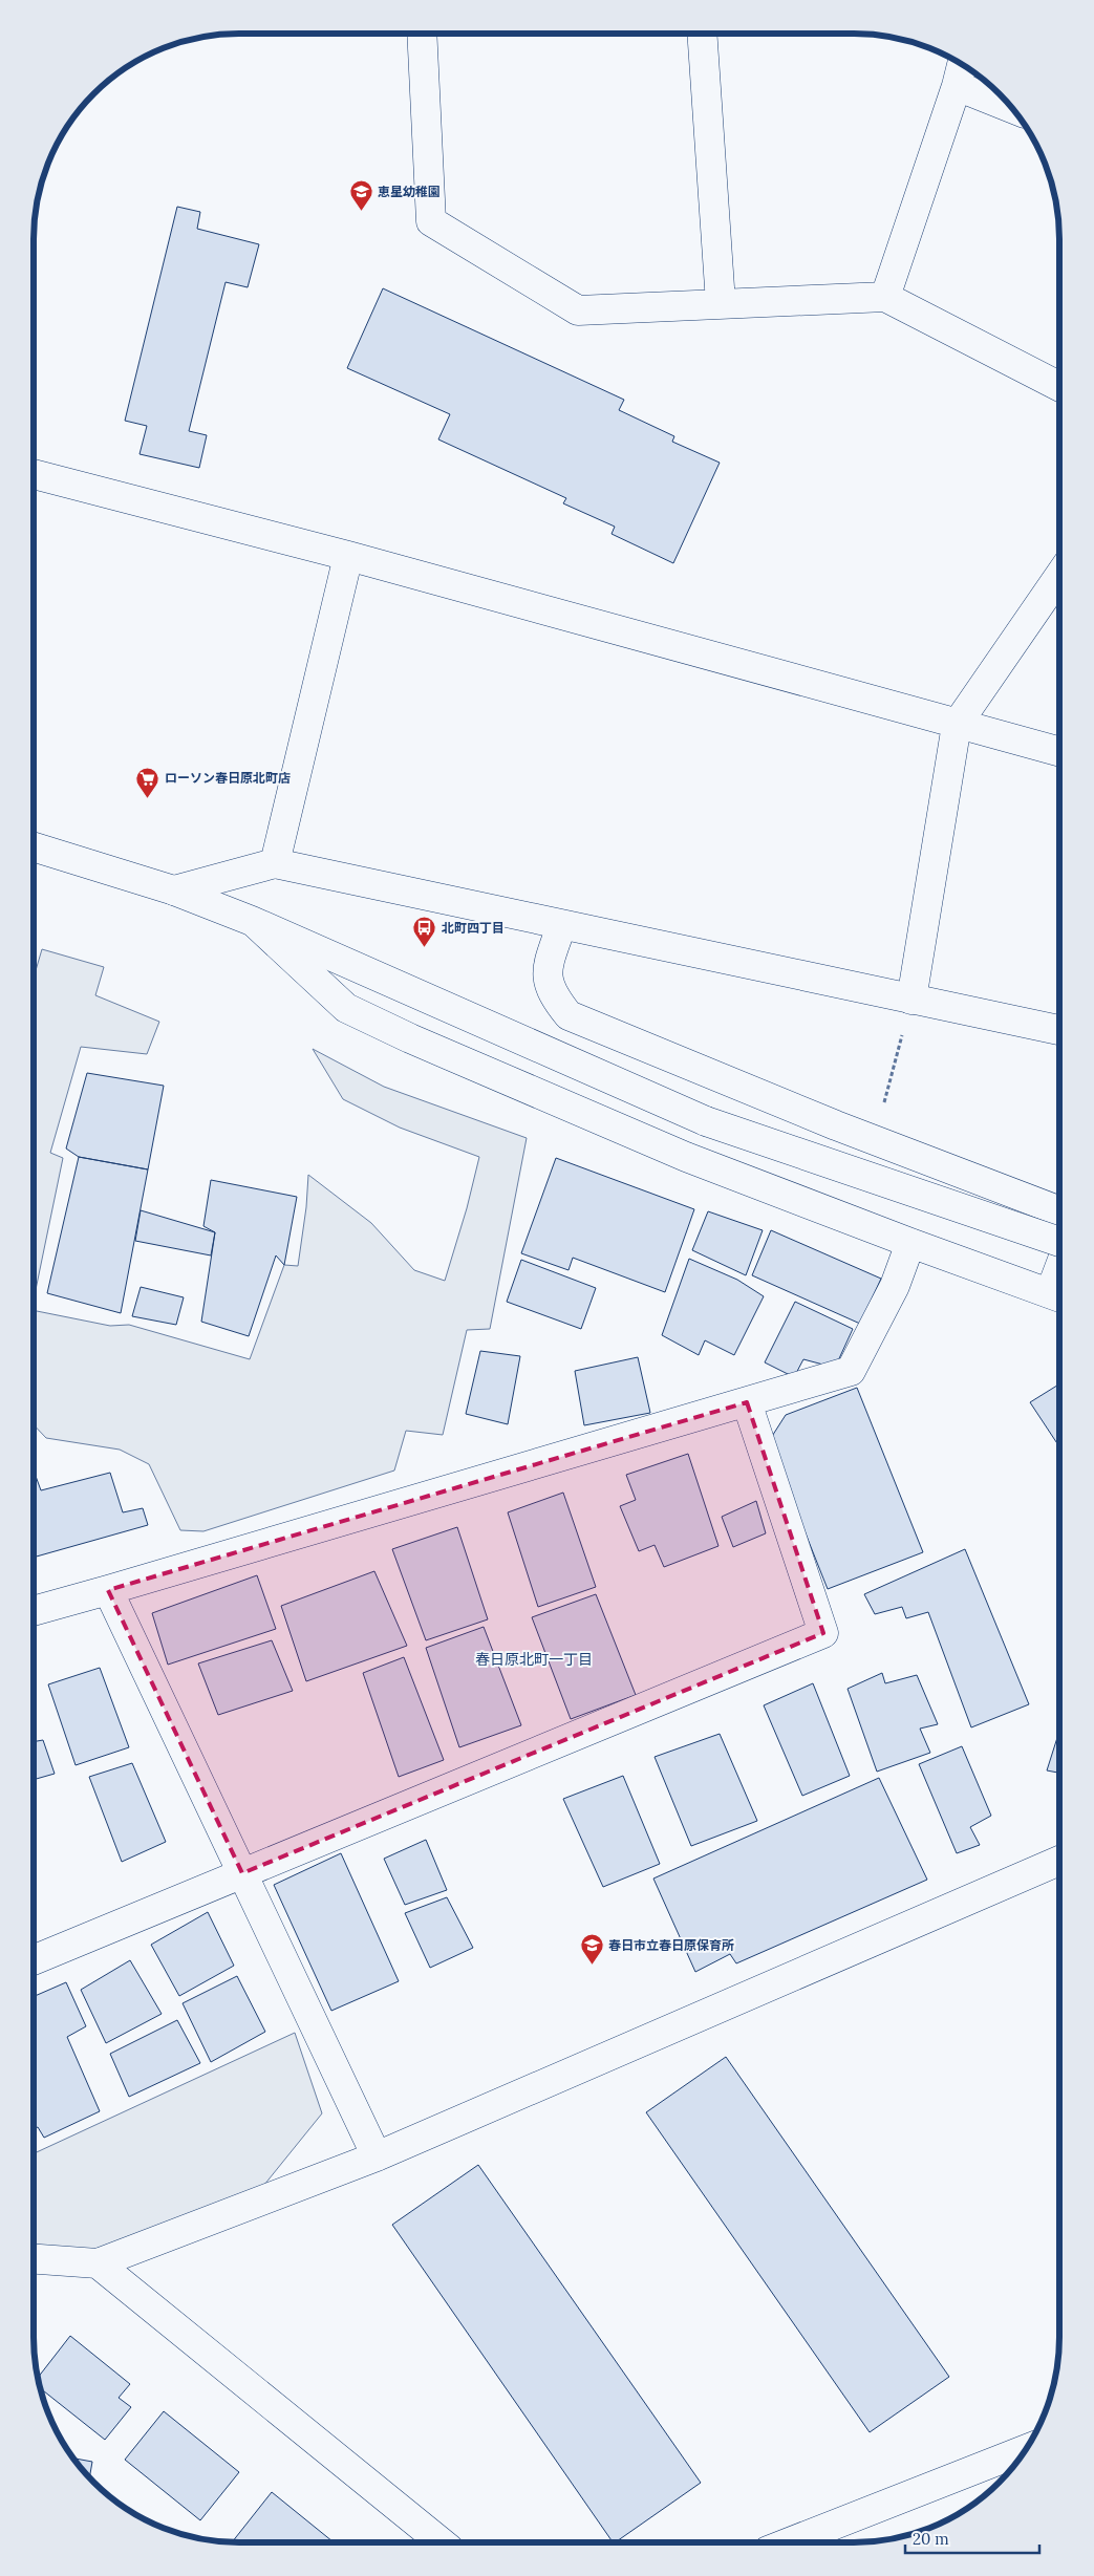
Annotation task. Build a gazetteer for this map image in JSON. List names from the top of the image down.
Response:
{
  "districts": ["春日原北町一丁目"],
  "places": {
    "school or university": ["恵星幼稚園", "春日市立春日原保育所"],
    "supermarket": ["ローソン春日原北町店"],
    "bus stop": ["北町四丁目"]
  },
  "scale_bar": "20 m"
}
